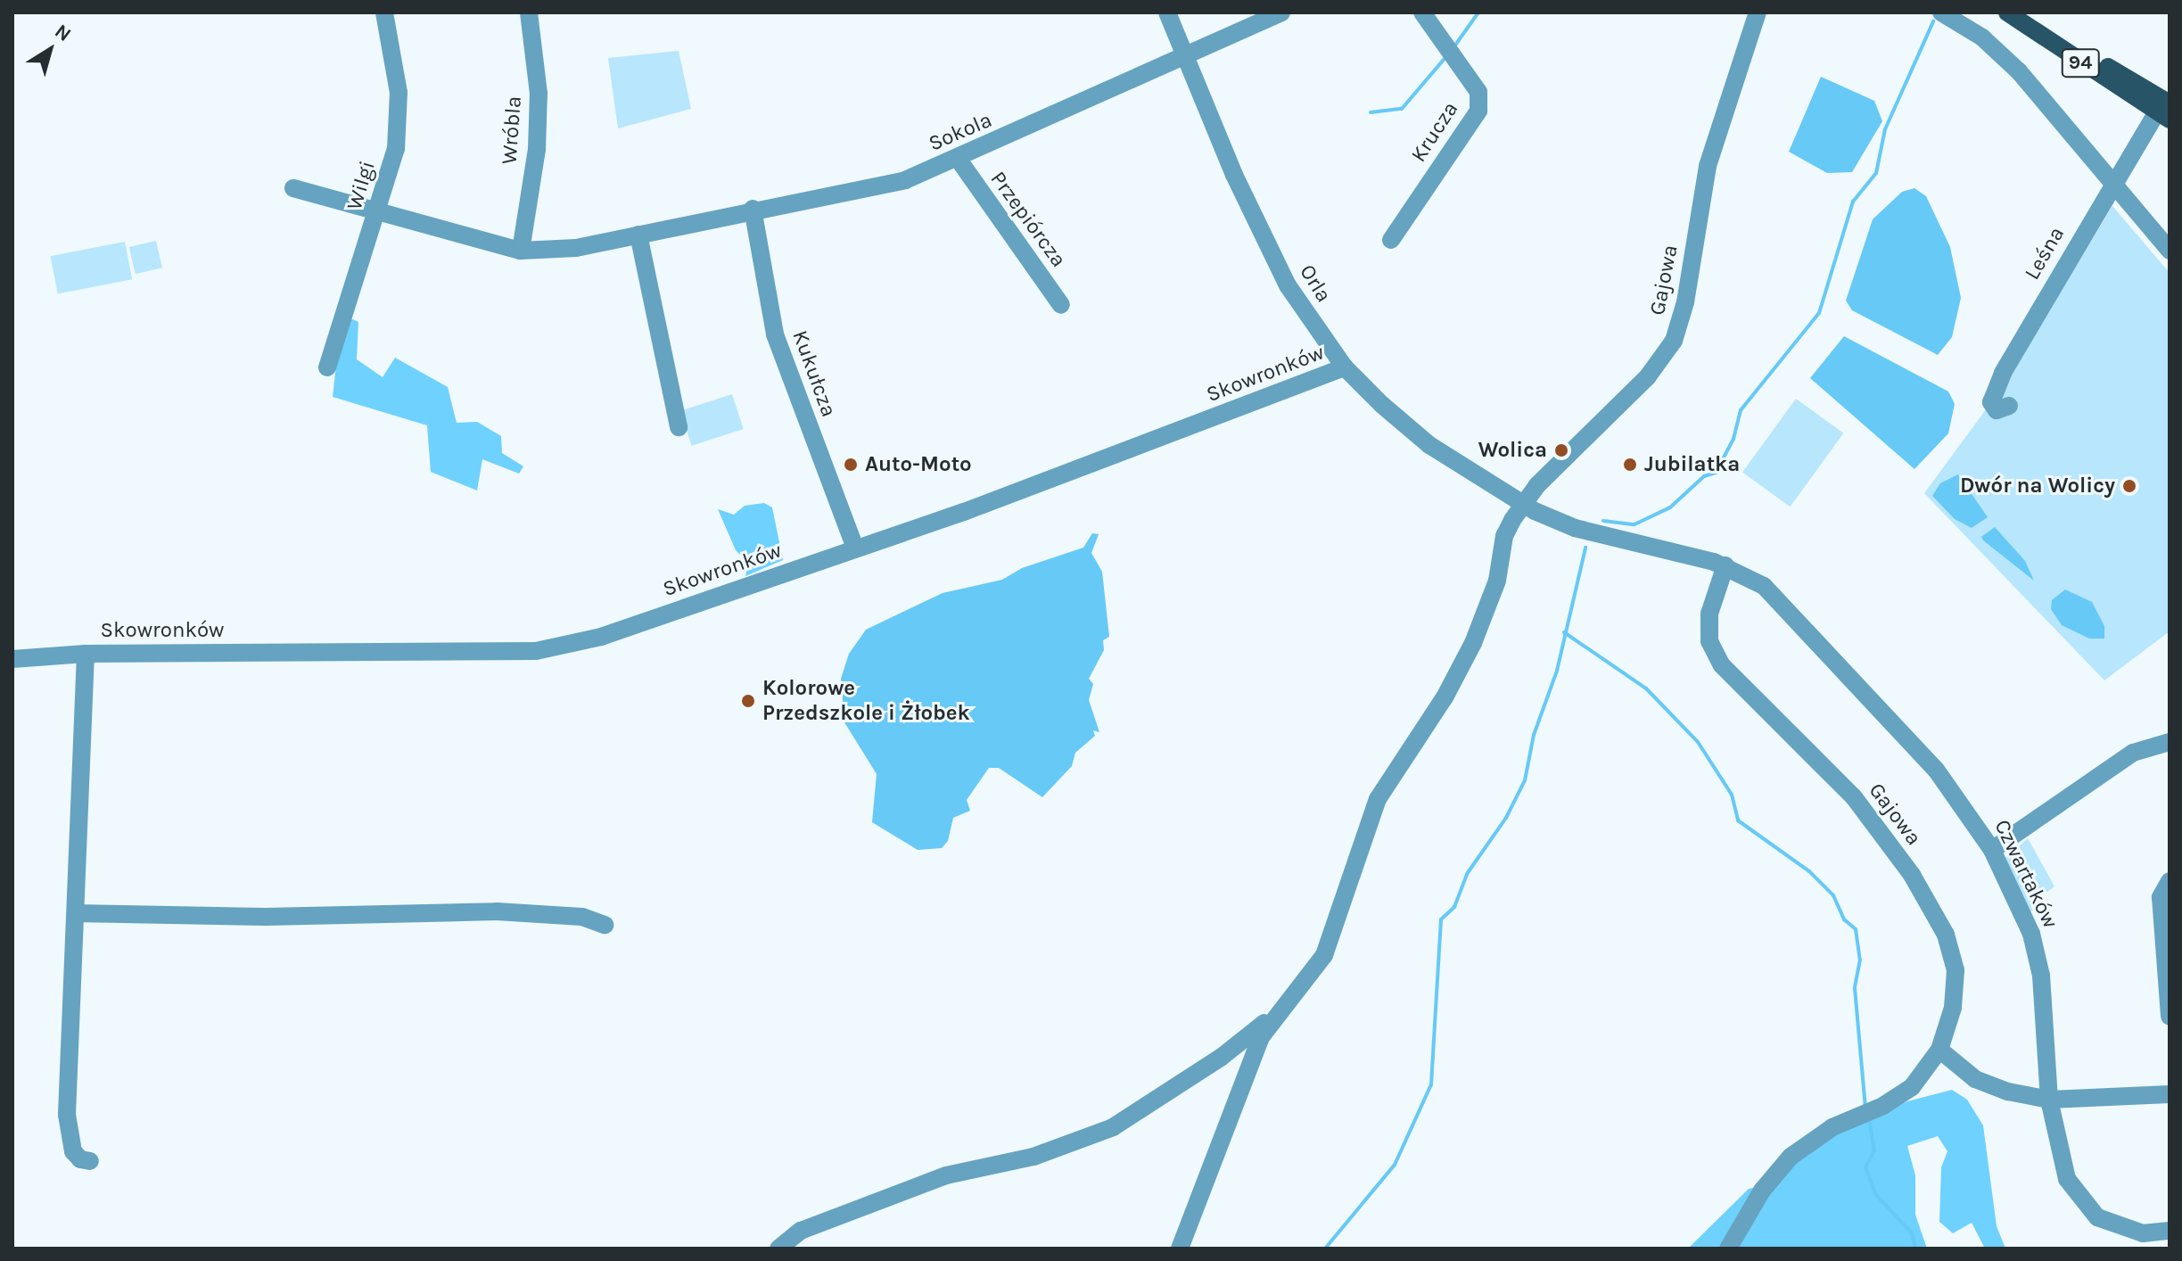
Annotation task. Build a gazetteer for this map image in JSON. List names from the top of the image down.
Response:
{
  "streets": {
    "main road": ["94"],
    "street": [
      "Wróbla",
      "Sokola",
      "Krucza",
      "Wilgi",
      "Przepiórcza",
      "Leśna",
      "Gajowa",
      "Orla",
      "Kukułcza",
      "Skowronków",
      "Czwartaków"
    ]
  },
  "crossings": [
    ["94", "Leśna"],
    ["Wróbla", "Sokola"],
    ["Sokola", "Wilgi"],
    ["Sokola", "Przepiórcza"],
    ["Sokola", "Orla"],
    ["Sokola", "Kukułcza"],
    ["Gajowa", "Orla"],
    ["Gajowa", "Czwartaków"],
    ["Orla", "Skowronków"],
    ["Kukułcza", "Skowronków"]
  ],
  "places": [
    "Wolica",
    "Auto-Moto",
    "Jubilatka",
    "Dwór na Wolicy",
    "Kolorowe Przedszkole i Żłobek"
  ],
  "north": "top right"
}
